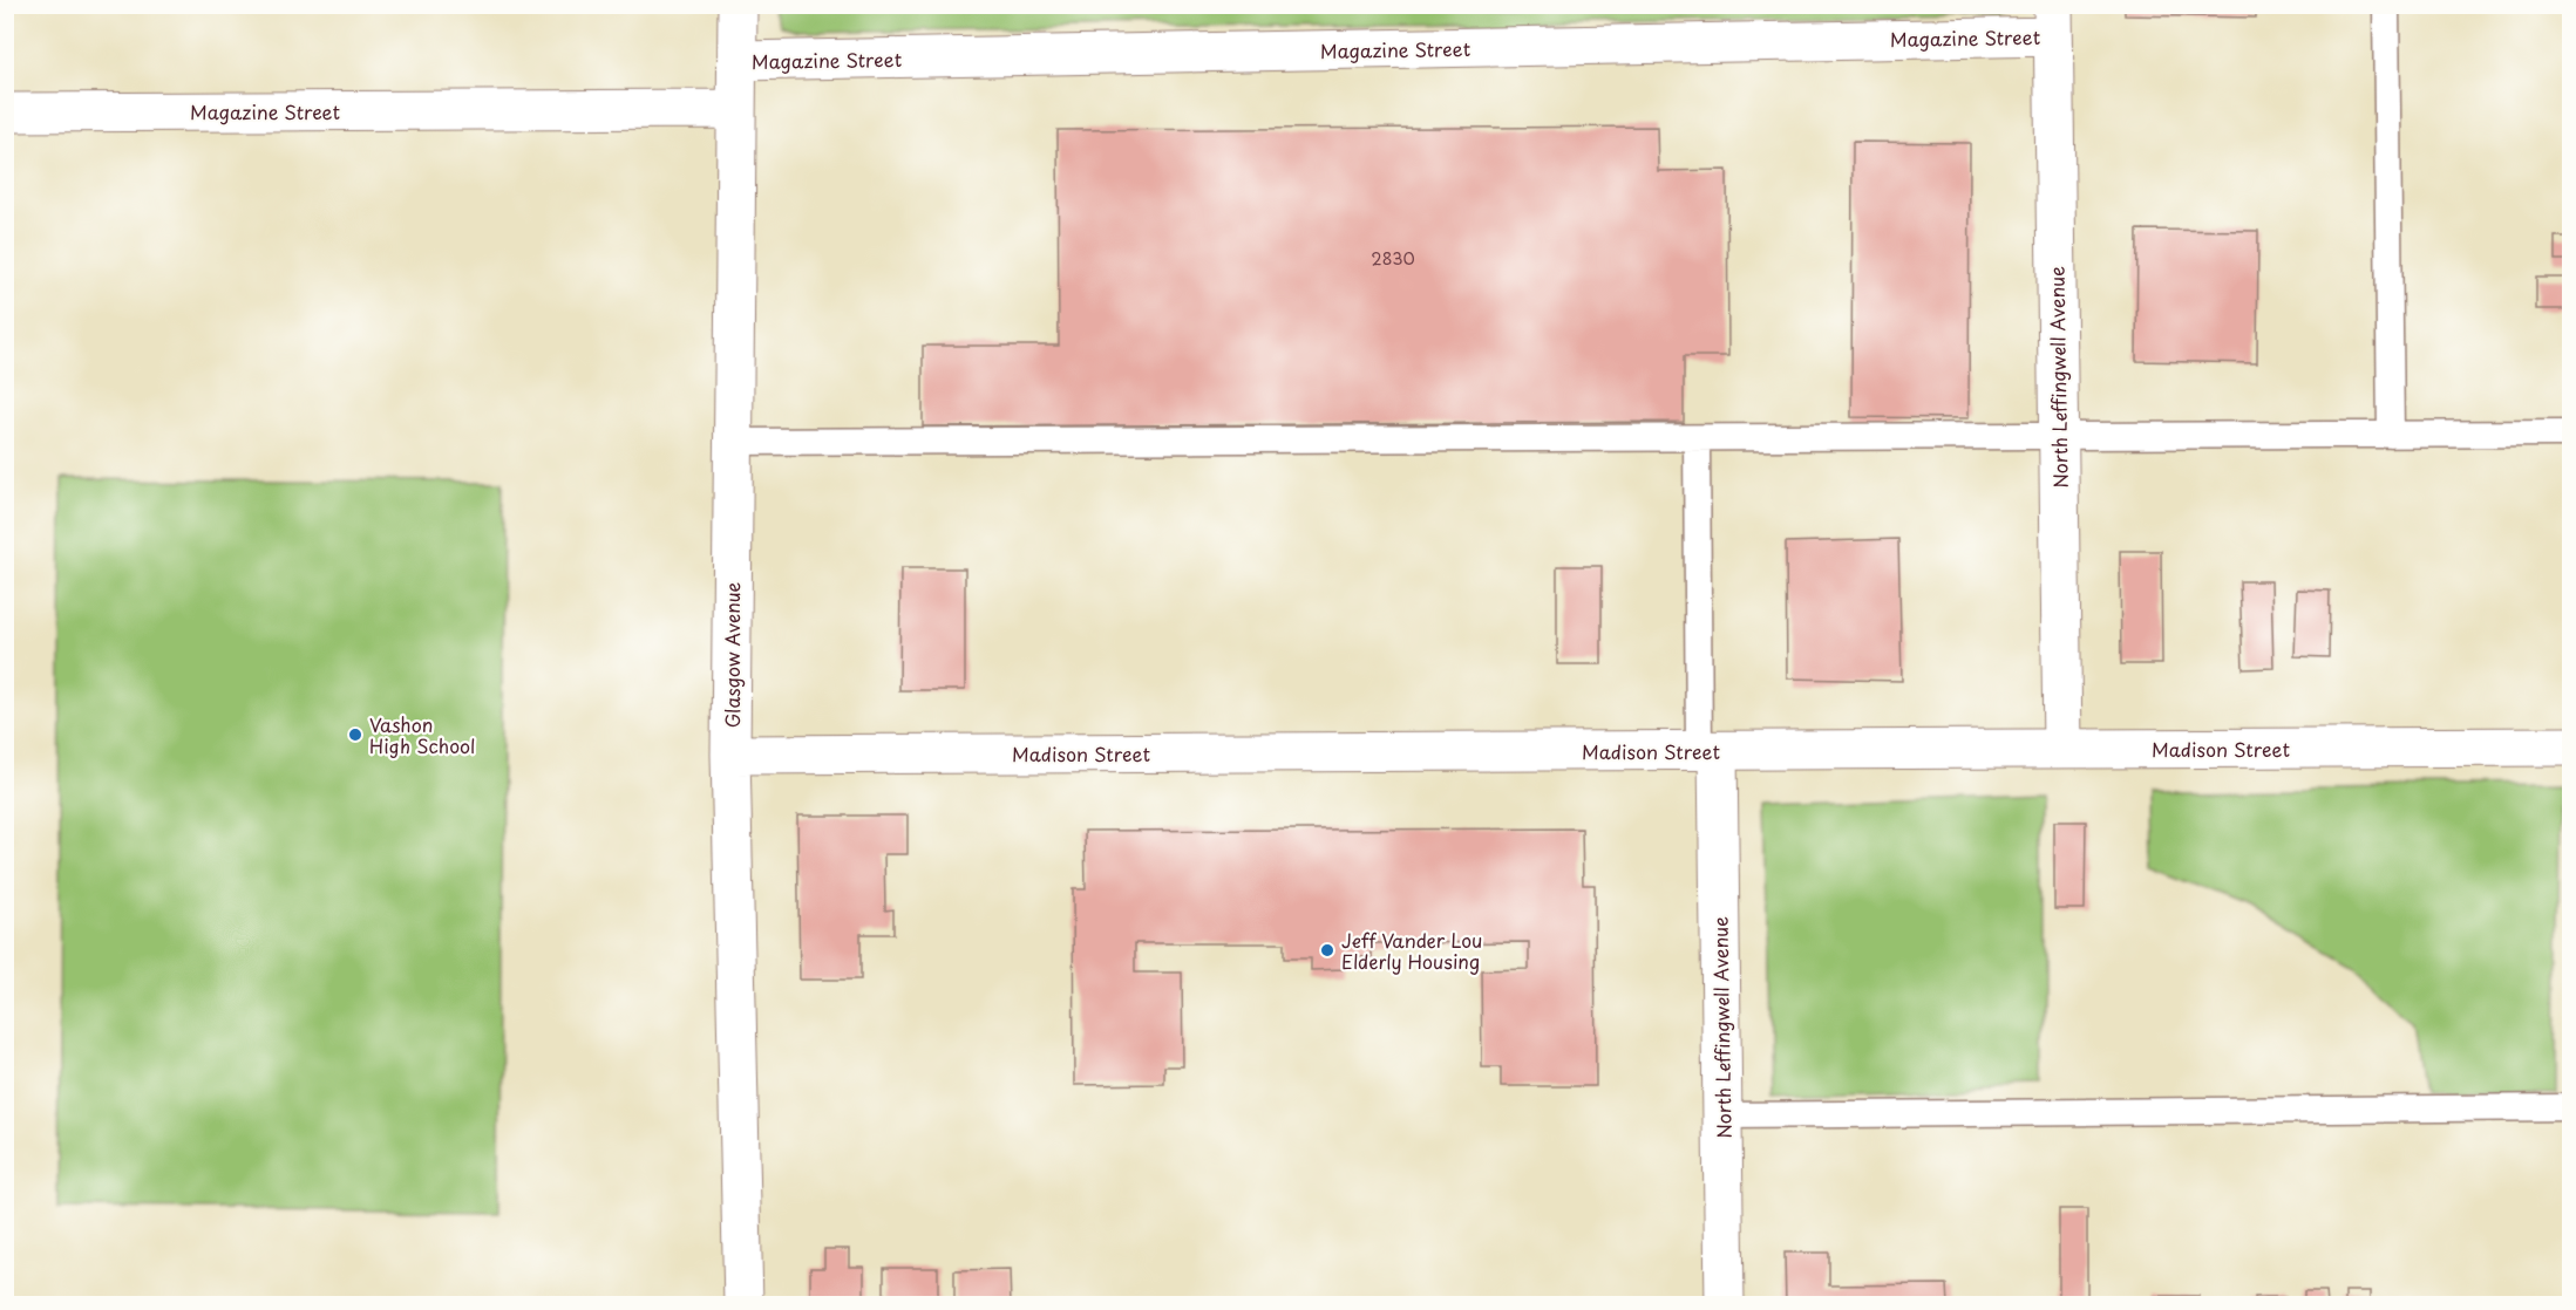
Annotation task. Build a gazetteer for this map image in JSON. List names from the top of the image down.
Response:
{
  "streets": {
    "street": [
      "Magazine Street",
      "North Leffingwell Avenue",
      "Glasgow Avenue",
      "Madison Street"
    ]
  },
  "crossings": [
    ["Magazine Street", "North Leffingwell Avenue"],
    ["Magazine Street", "Glasgow Avenue"],
    ["North Leffingwell Avenue", "Madison Street"],
    ["Glasgow Avenue", "Madison Street"]
  ],
  "places": ["Vashon High School", "Jeff Vander Lou Elderly Housing"],
  "house_numbers": ["2830"]
}
